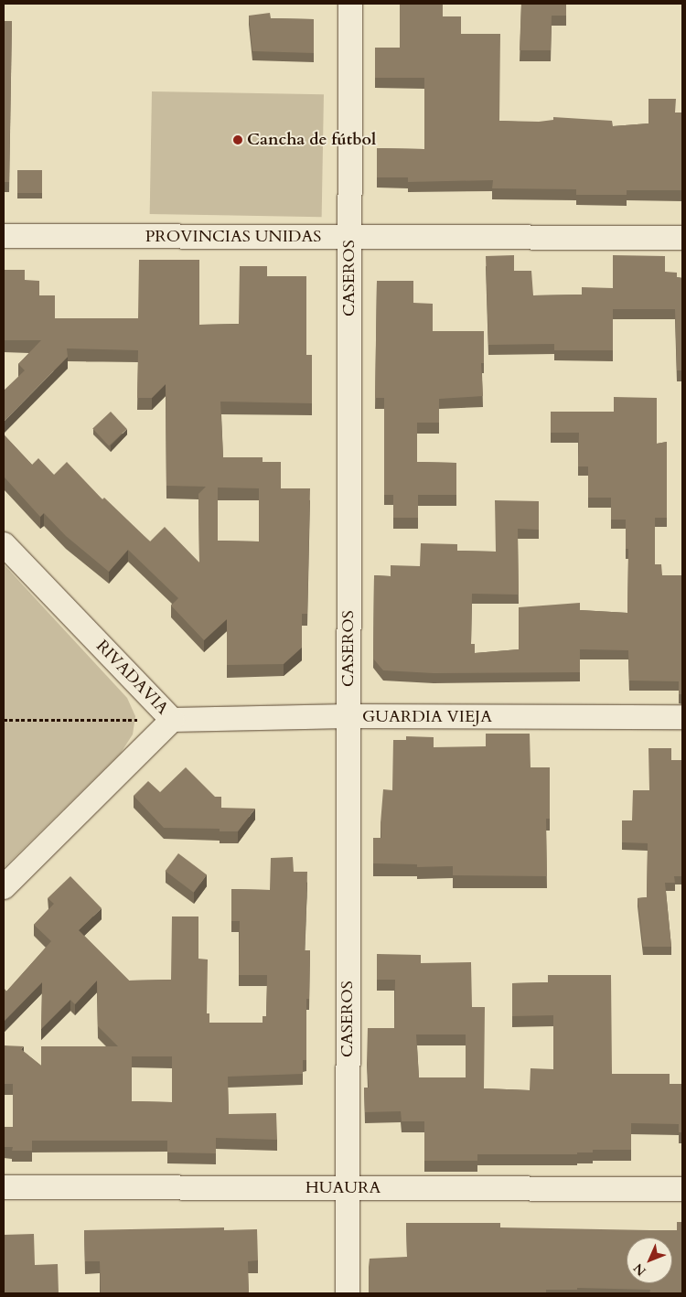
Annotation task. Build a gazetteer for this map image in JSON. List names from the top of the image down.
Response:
{
  "streets": {
    "street": [
      "PROVINCIAS UNIDAS",
      "CASEROS",
      "RIVADAVIA",
      "GUARDIA VIEJA",
      "HUAURA"
    ]
  },
  "crossings": [
    ["PROVINCIAS UNIDAS", "CASEROS"],
    ["CASEROS", "GUARDIA VIEJA"],
    ["CASEROS", "HUAURA"],
    ["RIVADAVIA", "GUARDIA VIEJA"]
  ],
  "places": ["Cancha de fútbol"],
  "north": "bottom left"
}
